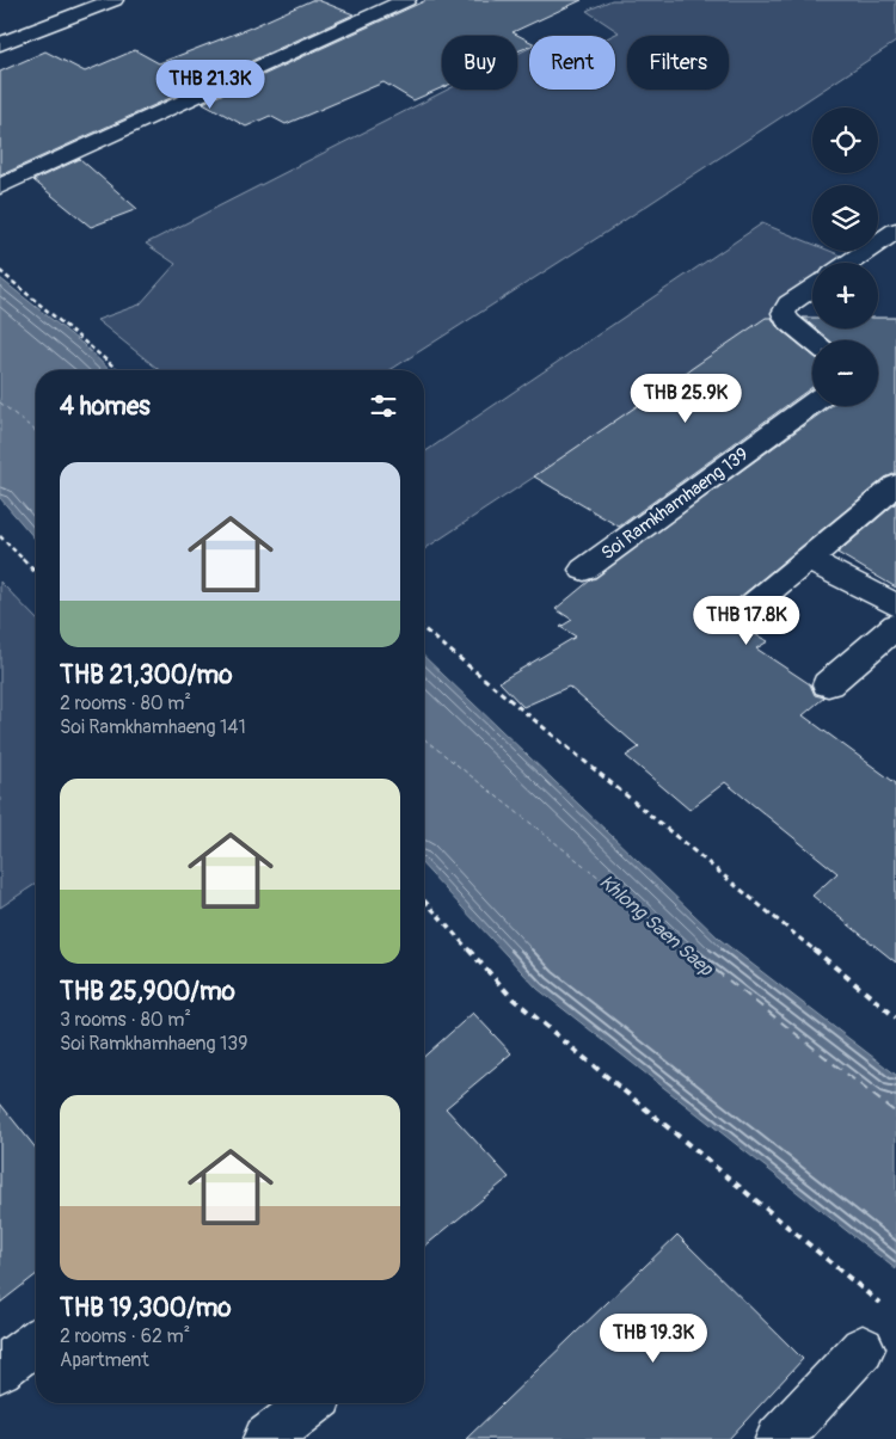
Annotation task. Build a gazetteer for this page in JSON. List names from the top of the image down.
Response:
{
  "streets": {
    "street": ["Soi Ramkhamhaeng 139"]
  },
  "water": ["Khlong Saen Saep"],
  "page": {
    "chip": ["Buy", "Rent", "Filters"],
    "price": [
      "THB 21.3K",
      "THB 25.9K",
      "THB 17.8K",
      "THB 19.3K"
    ],
    "map_buttons": ["+", "−"],
    "heading": "4 homes",
    "list": [
      {
        "name": "THB 21,300/mo",
        "note": "2 rooms · 80 m² · Soi Ramkhamhaeng 141"
      },
      {
        "name": "THB 25,900/mo",
        "note": "3 rooms · 80 m² · Soi Ramkhamhaeng 139"
      },
      {
        "name": "THB 19,300/mo",
        "note": "2 rooms · 62 m² · Apartment"
      }
    ]
  }
}
